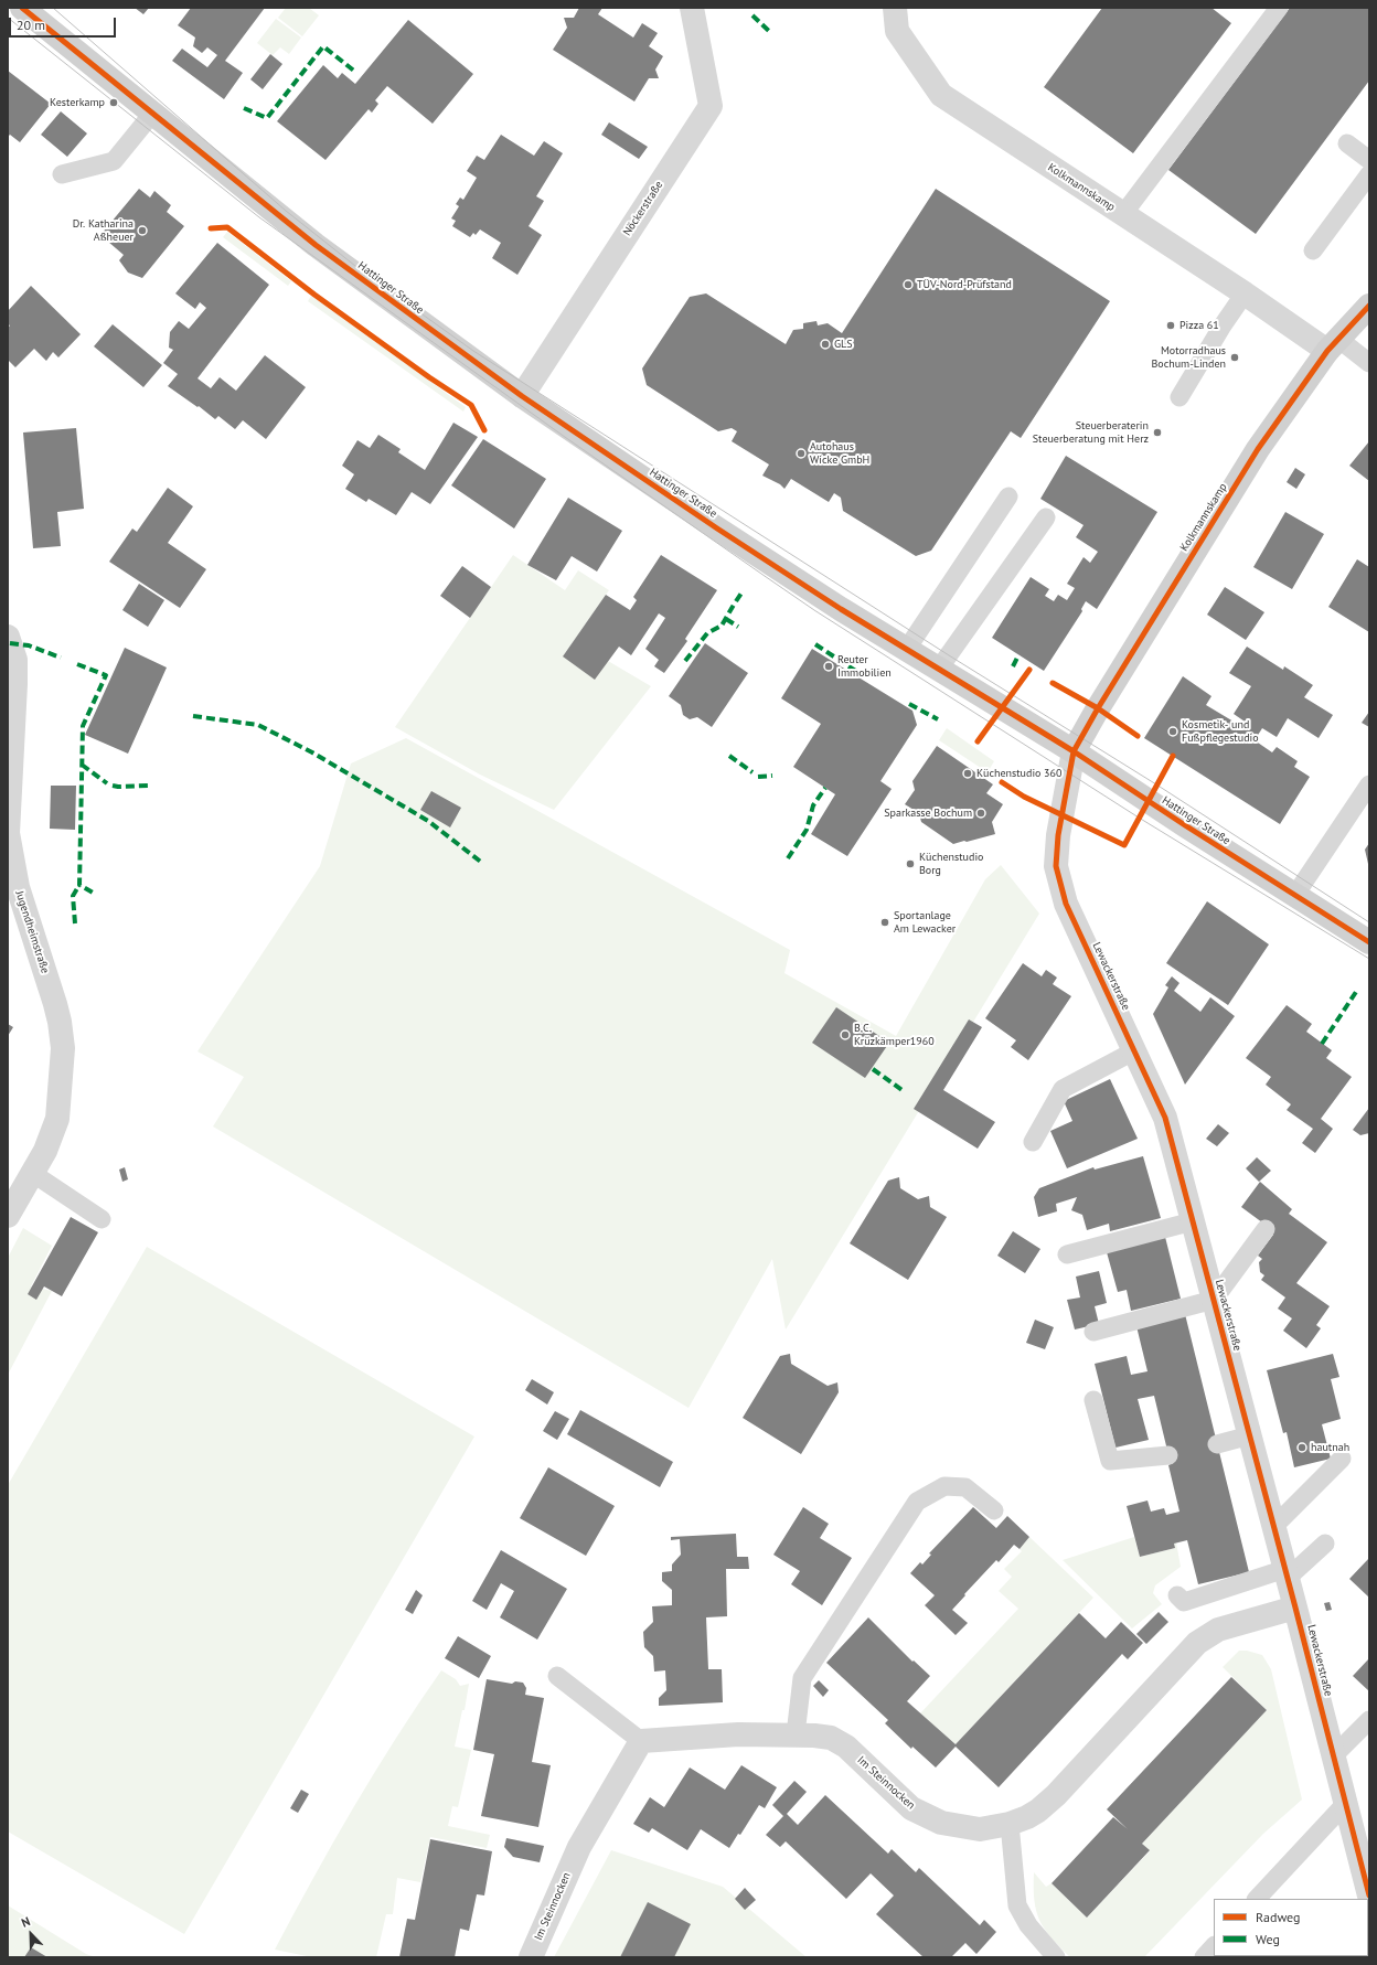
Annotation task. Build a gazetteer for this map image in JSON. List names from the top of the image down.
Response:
{
  "streets": {
    "street": [
      "Kolkmannskamp",
      "Nöckerstraße",
      "Hattinger Straße",
      "Jugendheimstraße",
      "Lewackerstraße",
      "Im Steinnocken"
    ]
  },
  "crossings": [
    ["Kolkmannskamp", "Hattinger Straße"],
    ["Kolkmannskamp", "Lewackerstraße"],
    ["Nöckerstraße", "Hattinger Straße"],
    ["Hattinger Straße", "Lewackerstraße"],
    ["Lewackerstraße", "Im Steinnocken"]
  ],
  "places": [
    "Kesterkamp",
    "Dr. Katharina Aßheuer",
    "TÜV-Nord-Prüfstand",
    "Pizza 61",
    "GLS",
    "Motorradhaus Bochum-Linden",
    "Steuerberaterin Steuerberatung mit Herz",
    "Autohaus Wicke GmbH",
    "Reuter Immobilien",
    "Kosmetik- und Fußpflegestudio",
    "Küchenstudio 360",
    "Sparkasse Bochum",
    "Küchenstudio Borg",
    "Sportanlage Am Lewacker",
    "B.C. Krüzkämper1960",
    "hautnah"
  ],
  "legend": ["Radweg", "Weg"],
  "scale_bar": "20 m",
  "north": "top left"
}
